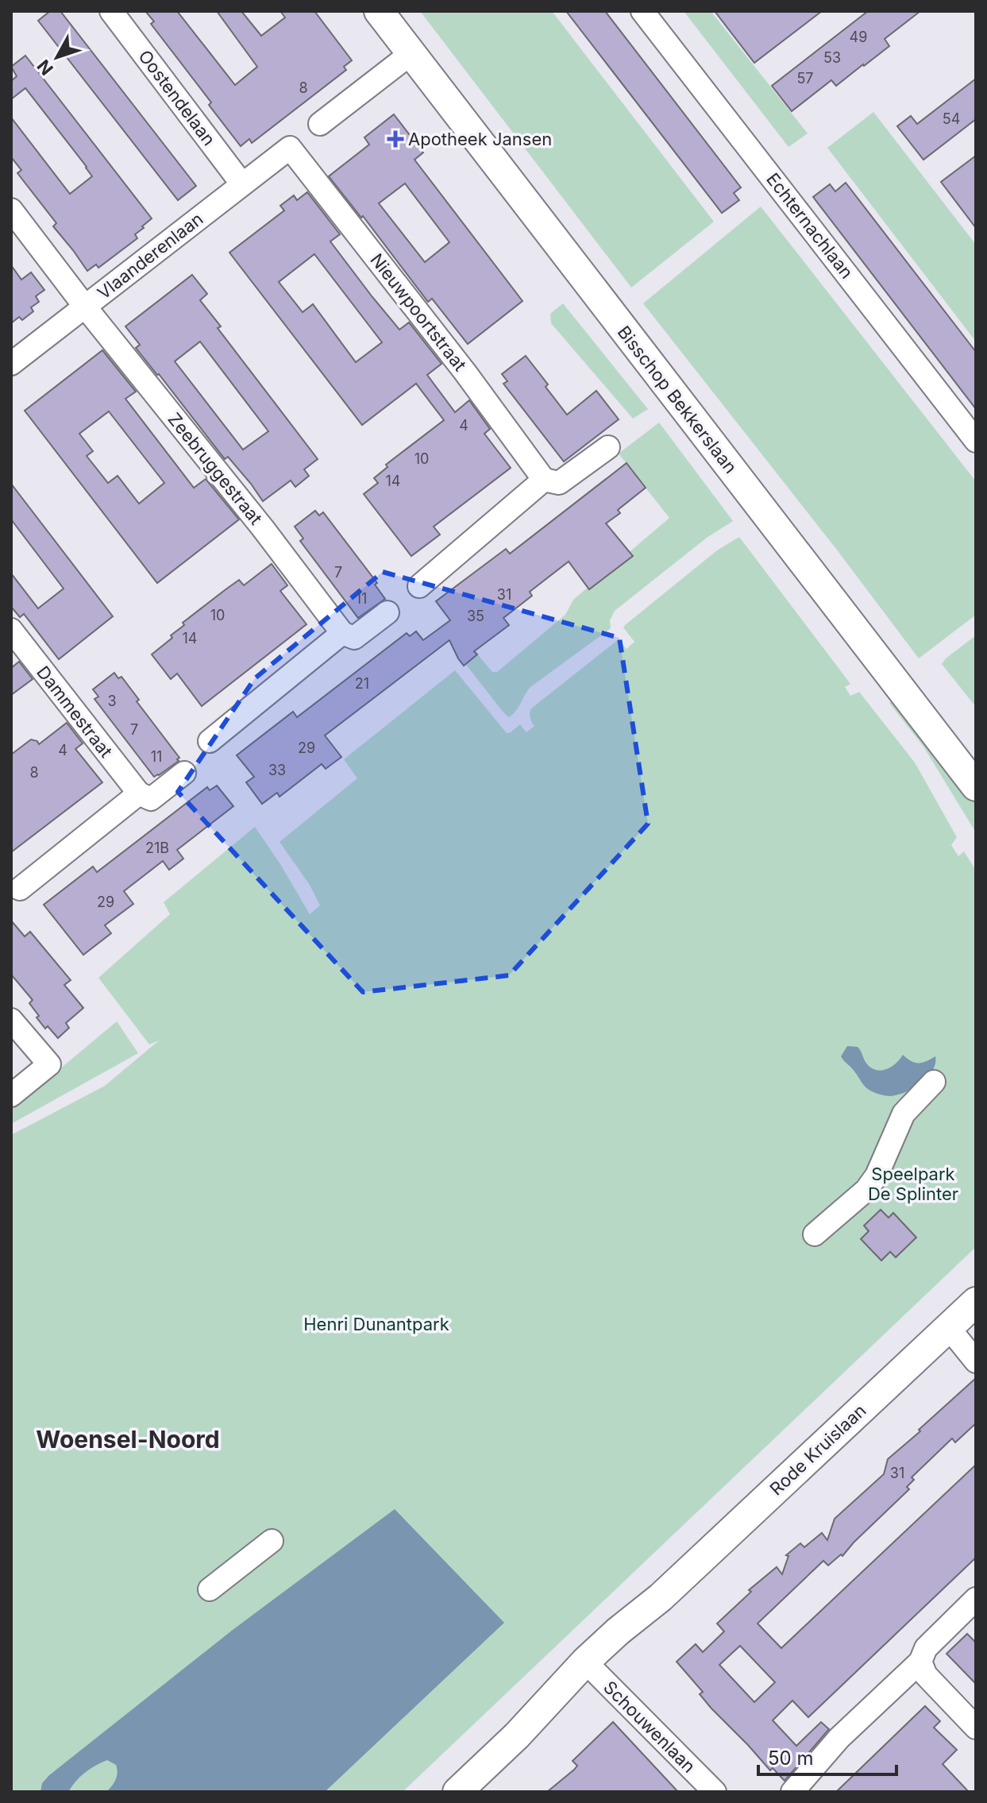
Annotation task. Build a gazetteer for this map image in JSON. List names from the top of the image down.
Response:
{
  "streets": {
    "main road": ["Bisschop Bekkerslaan", "Rode Kruislaan"],
    "street": [
      "Oostendelaan",
      "Echternachlaan",
      "Vlaanderenlaan",
      "Nieuwpoortstraat",
      "Zeebruggestraat",
      "Dammestraat",
      "Schouwenlaan"
    ]
  },
  "crossings": [
    ["Oostendelaan", "Vlaanderenlaan"],
    ["Vlaanderenlaan", "Nieuwpoortstraat"],
    ["Vlaanderenlaan", "Zeebruggestraat"],
    ["Rode Kruislaan", "Schouwenlaan"]
  ],
  "districts": ["Woensel-Noord"],
  "parks": ["Speelpark De Splinter", "Henri Dunantpark"],
  "places": {
    "health": ["Apotheek Jansen"]
  },
  "house_numbers": [
    "49",
    "53",
    "57",
    "8",
    "54",
    "4",
    "10",
    "14",
    "7",
    "31",
    "11",
    "10",
    "35",
    "14",
    "21",
    "3",
    "7",
    "29",
    "4",
    "11",
    "33",
    "8",
    "21B",
    "29",
    "31"
  ],
  "scale_bar": "50 m",
  "north": "bottom left"
}
